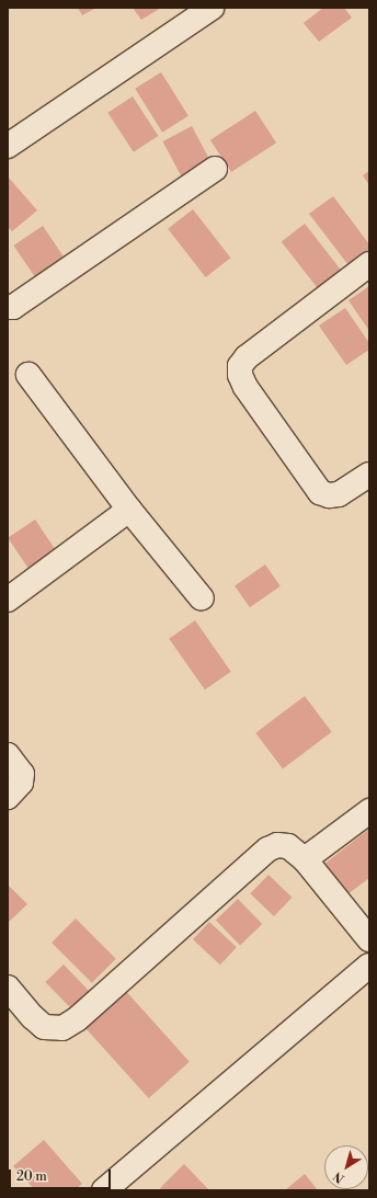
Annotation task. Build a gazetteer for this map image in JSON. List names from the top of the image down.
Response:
{
  "scale_bar": "20 m",
  "north": "bottom left"
}
